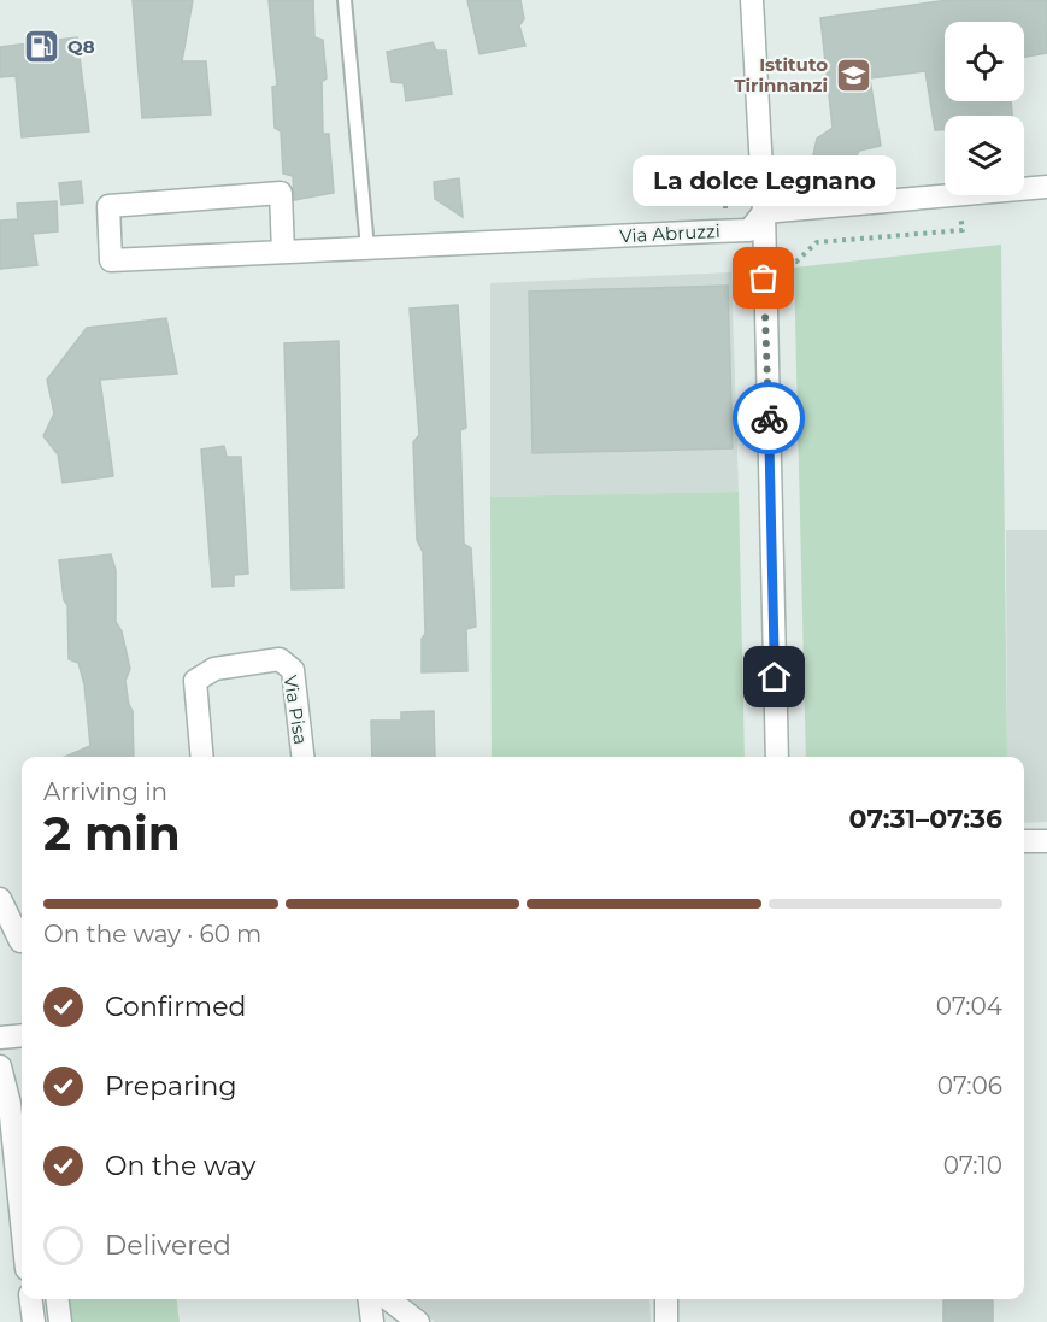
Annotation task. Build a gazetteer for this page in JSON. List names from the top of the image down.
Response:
{
  "streets": {
    "street": ["Via Abruzzi", "Via Pisa"]
  },
  "places": {
    "fuel station": ["Q8"],
    "school or university": ["Istituto Tirinnanzi"],
    "other": ["La dolce Legnano"]
  },
  "page": {
    "bubble": "La dolce Legnano",
    "heading": ["2 min", "Arriving in", "07:31–07:36"],
    "bar": "On the way · 60 m",
    "list": [
      ["Confirmed", "07:04"],
      ["Preparing", "07:06"],
      ["On the way", "07:10"],
      "Delivered"
    ]
  }
}
